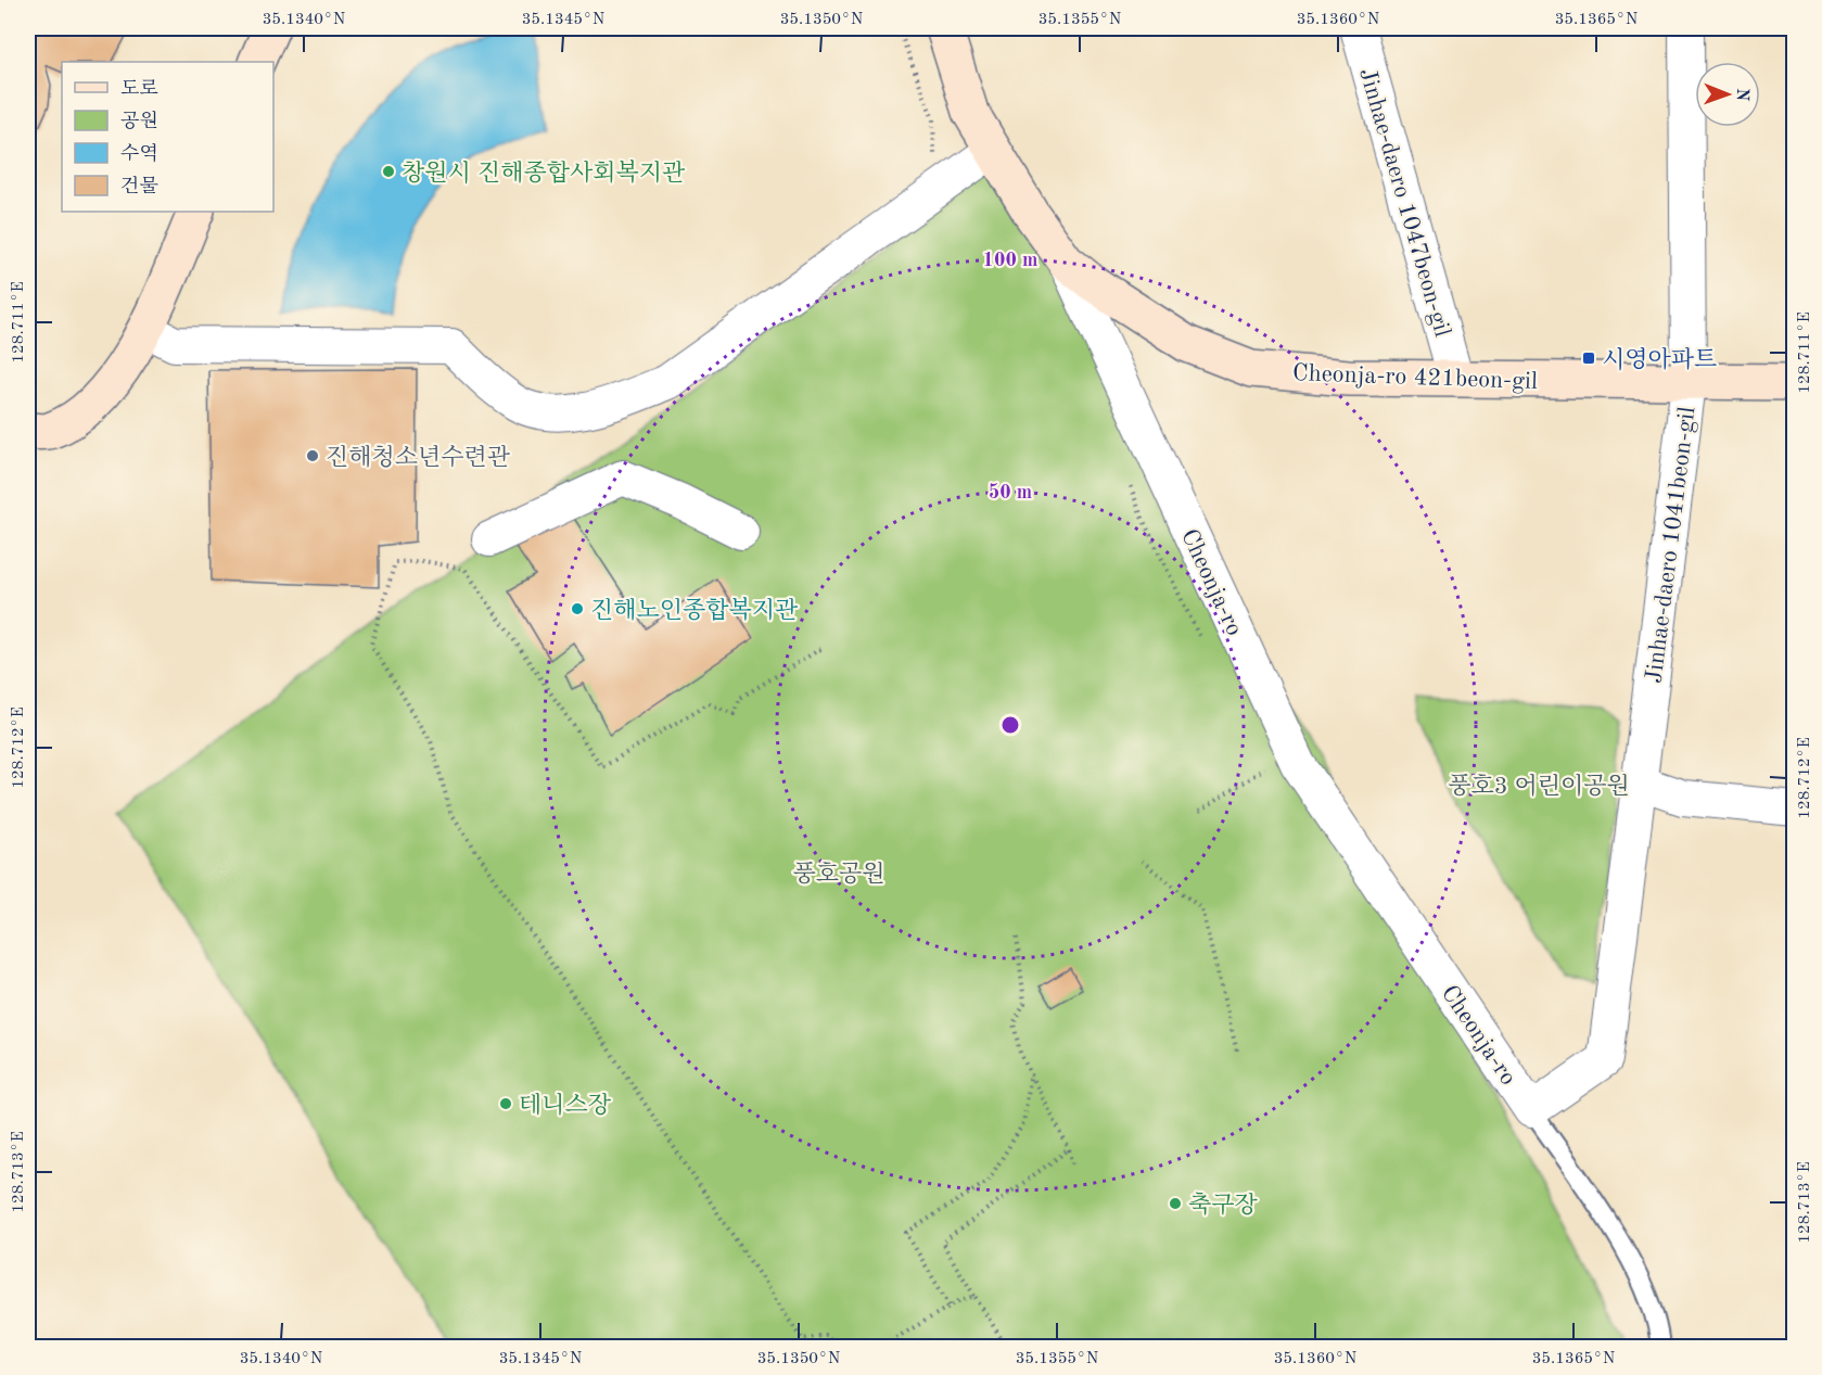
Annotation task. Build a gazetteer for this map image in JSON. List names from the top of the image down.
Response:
{
  "streets": {
    "main road": ["Cheonja-ro 421beon-gil", "Cheonja-ro"],
    "street": ["Jinhae-daero 1047beon-gil", "Jinhae-daero 1041beon-gil"]
  },
  "crossings": [
    ["Jinhae-daero 1047beon-gil", "Cheonja-ro 421beon-gil"],
    ["Cheonja-ro 421beon-gil", "Jinhae-daero 1041beon-gil"],
    ["Cheonja-ro 421beon-gil", "Cheonja-ro"],
    ["Jinhae-daero 1041beon-gil", "Cheonja-ro"]
  ],
  "parks": ["풍호3 어린이공원", "풍호공원"],
  "places": {
    "other": [
      "창원시 진해종합사회복지관",
      "진해청소년수련관",
      "진해노인종합복지관",
      "테니스장",
      "축구장"
    ],
    "transit": ["시영아파트"]
  },
  "legend": [
    "도로",
    "공원",
    "수역",
    "건물"
  ],
  "north": "right",
  "coordinates": [
    "35.1340°N",
    "35.1345°N",
    "35.1350°N",
    "35.1355°N",
    "35.1360°N",
    "35.1365°N",
    "128.711°E",
    "128.712°E",
    "128.713°E"
  ],
  "rings": ["100 m", "50 m"]
}
